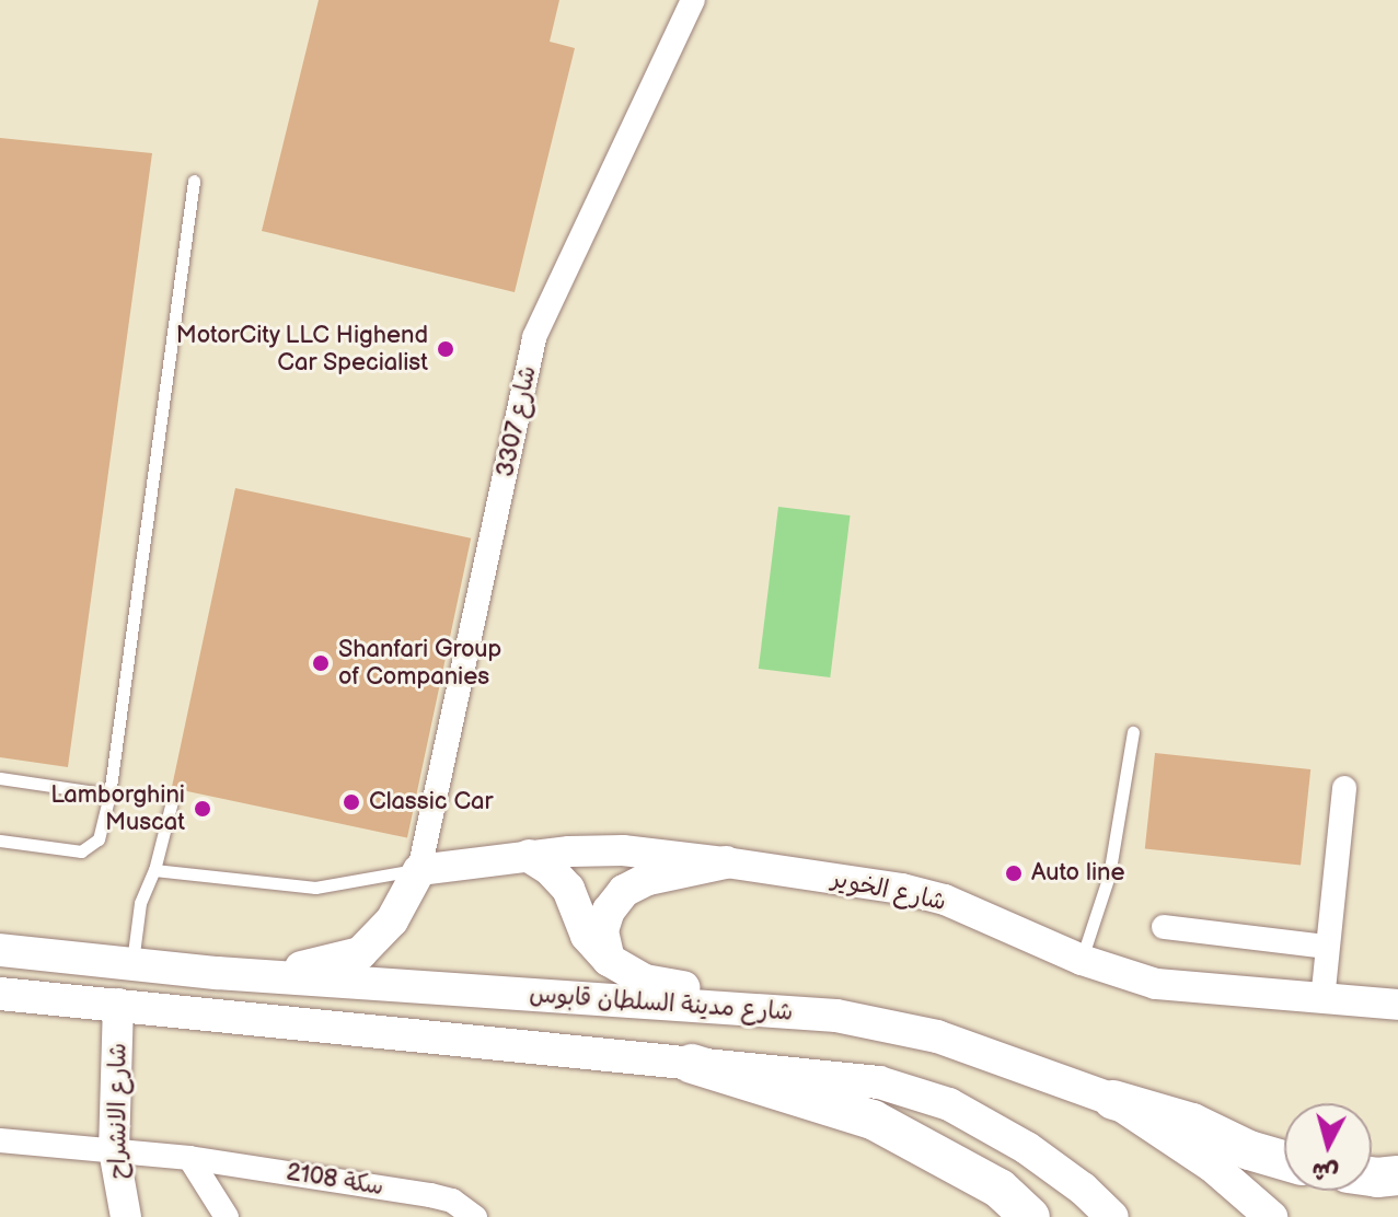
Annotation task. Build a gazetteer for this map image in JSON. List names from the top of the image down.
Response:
{
  "streets": {
    "main road": ["شارع مدينة السلطان قابوس"],
    "street": [
      "3307 شارع",
      "شارع الخوير",
      "شارع الانشراح",
      "سكة 2108"
    ]
  },
  "crossings": [
    ["3307 شارع", "شارع الخوير"],
    ["شارع الانشراح", "سكة 2108"]
  ],
  "places": [
    "MotorCity LLC Highend Car Specialist",
    "Shanfari Group of Companies",
    "Classic Car",
    "Lamborghini Muscat",
    "Auto line"
  ],
  "north": "bottom"
}
